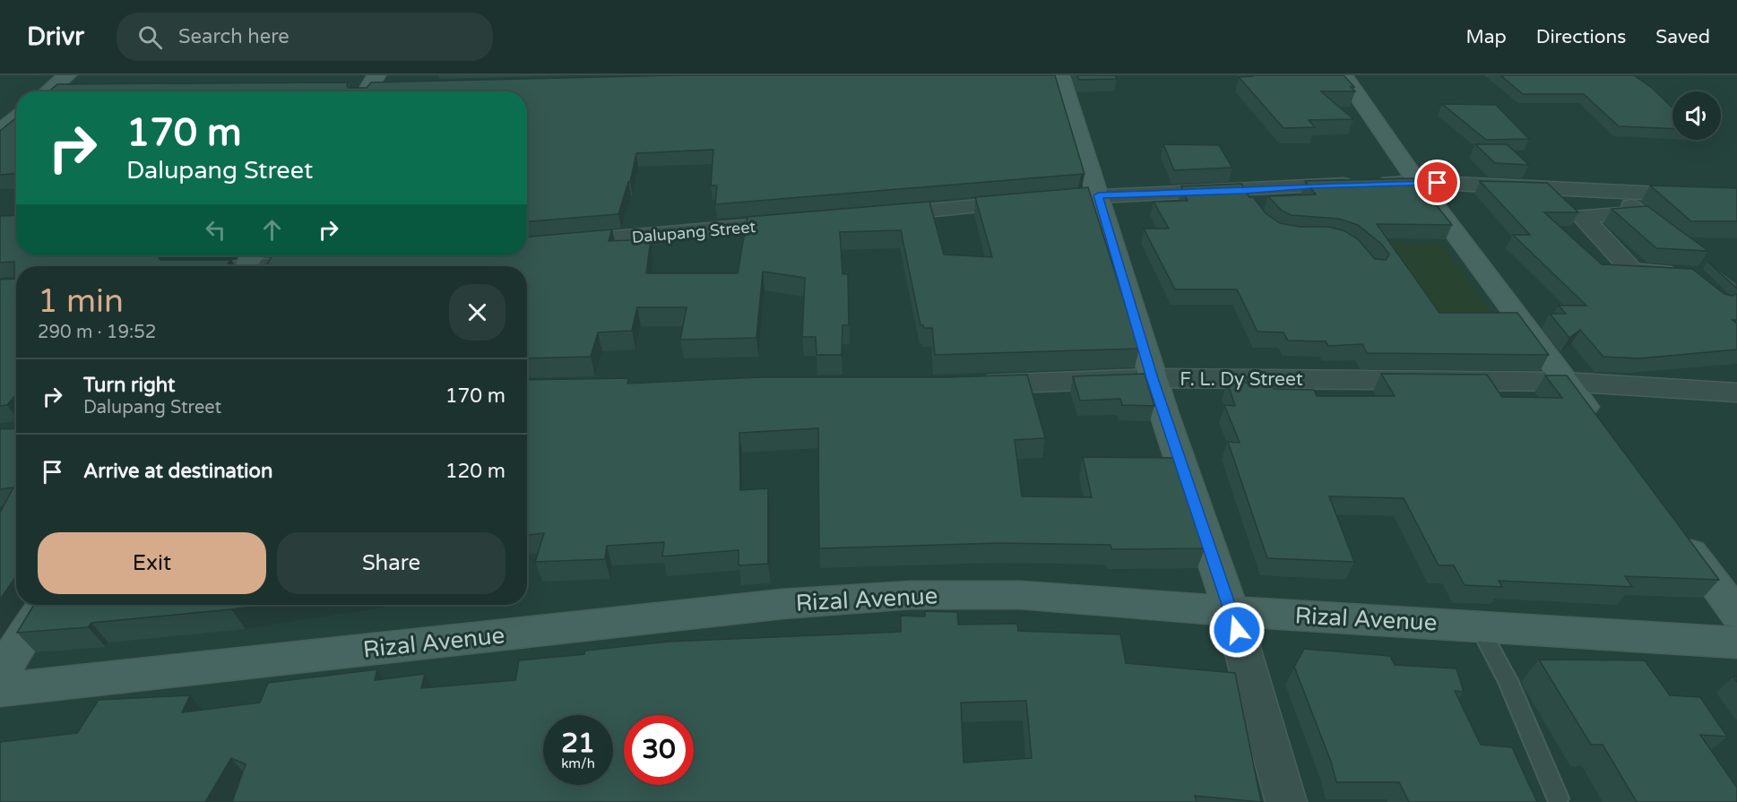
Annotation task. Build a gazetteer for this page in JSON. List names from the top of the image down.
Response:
{
  "streets": {
    "street": ["Dalupang Street", "F. L. Dy Street", "Rizal Avenue"]
  },
  "page": {
    "header": "Drivr",
    "search": "Search here",
    "nav": ["Map", "Directions", "Saved"],
    "turn": ["170 m", "Dalupang Street"],
    "heading": ["1 min", "290 m · 19:52"],
    "list": [
      {
        "name": "Turn right",
        "note": "Dalupang Street",
        "value": "170 m"
      },
      {
        "name": "Arrive at destination",
        "value": "120 m"
      }
    ],
    "buttons": ["Exit", "Share"],
    "speed": "21 km/h",
    "limit": "30"
  }
}
